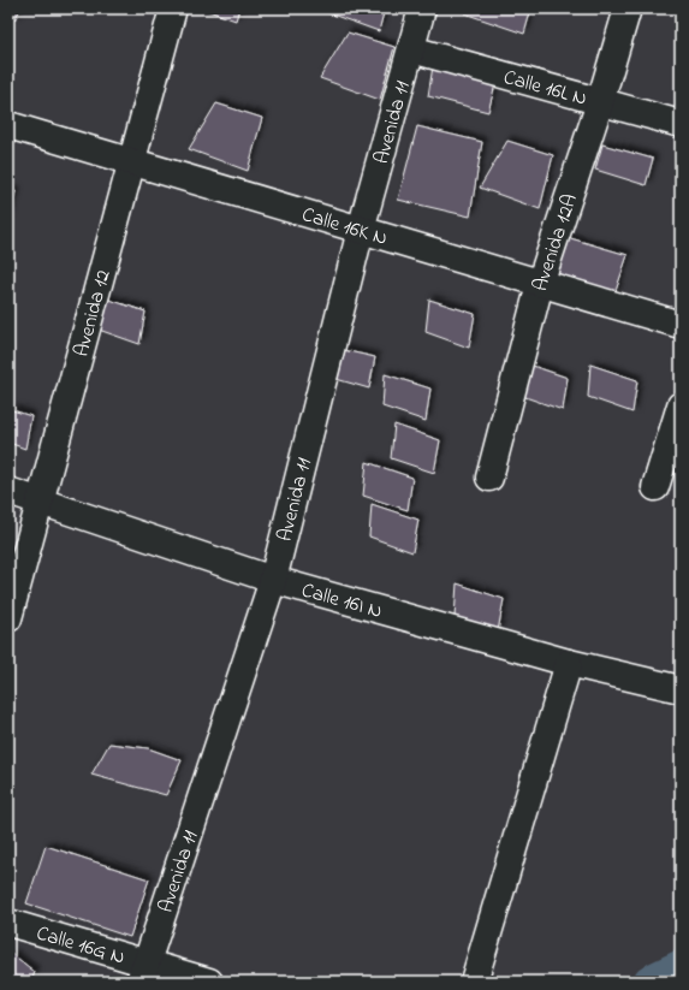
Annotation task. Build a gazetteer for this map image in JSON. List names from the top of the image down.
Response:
{
  "streets": {
    "street": [
      "Calle 16L N",
      "Avenida 11",
      "Calle 16K N",
      "Avenida 12A",
      "Avenida 12",
      "Calle 16I N",
      "Calle 16G N"
    ]
  },
  "crossings": [
    ["Calle 16L N", "Avenida 11"],
    ["Calle 16L N", "Avenida 12A"],
    ["Avenida 11", "Calle 16K N"],
    ["Avenida 11", "Calle 16I N"],
    ["Avenida 11", "Calle 16G N"],
    ["Calle 16K N", "Avenida 12A"],
    ["Calle 16K N", "Avenida 12"],
    ["Avenida 12", "Calle 16I N"]
  ]
}
